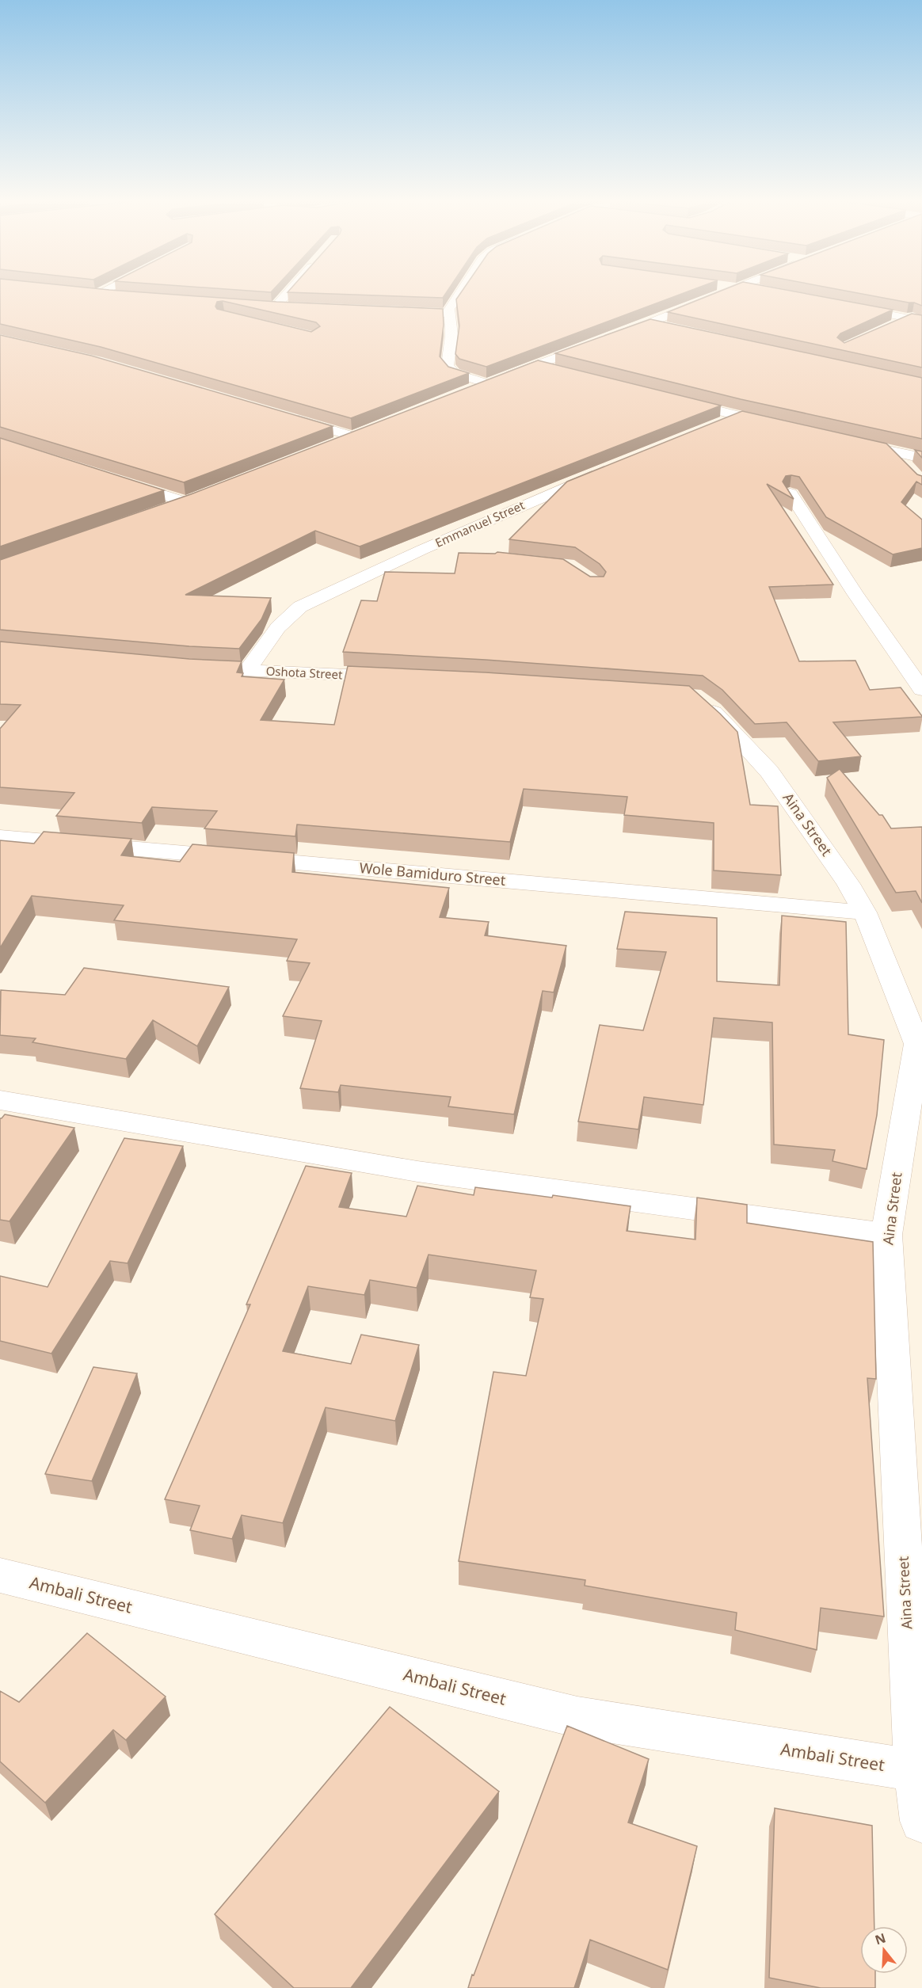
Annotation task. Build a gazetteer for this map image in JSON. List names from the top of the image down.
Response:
{
  "streets": {
    "street": [
      "Emmanuel Street",
      "Oshota Street",
      "Aina Street",
      "Wole Bamiduro Street",
      "Ambali Street"
    ]
  },
  "crossings": [
    ["Emmanuel Street", "Oshota Street"],
    ["Aina Street", "Wole Bamiduro Street"],
    ["Aina Street", "Ambali Street"]
  ],
  "north": "top"
}
